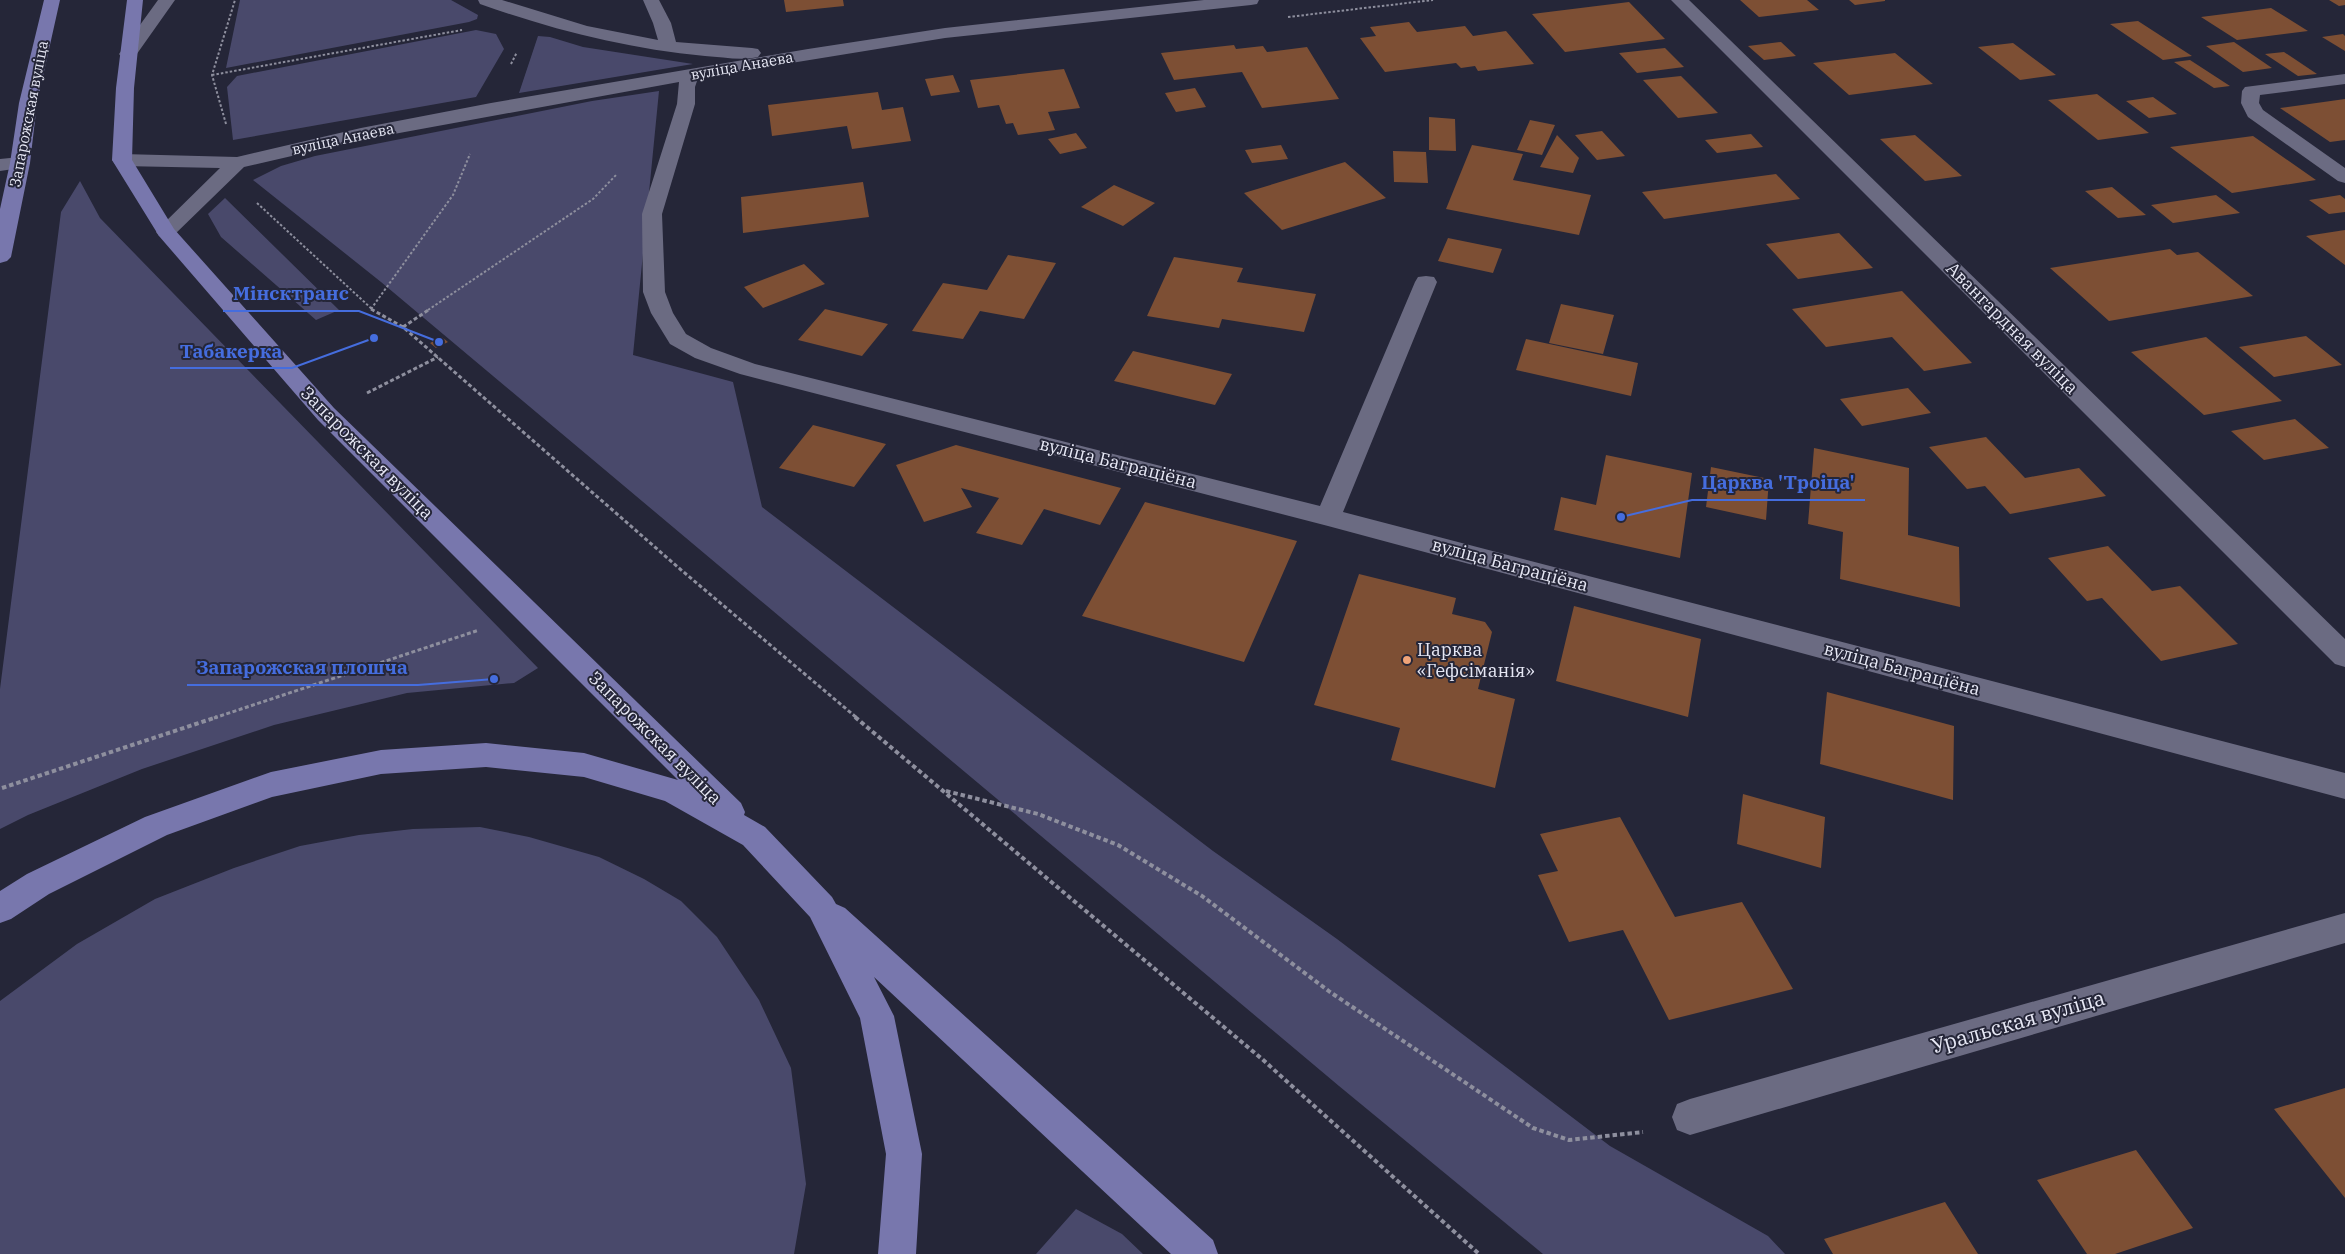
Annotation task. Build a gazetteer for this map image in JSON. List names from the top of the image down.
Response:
{
  "streets": {
    "main road": ["Запарожская вуліца"],
    "street": [
      "вуліца Анаева",
      "Авангардная вуліца",
      "вуліца Баграціёна",
      "Уральская вуліца"
    ]
  },
  "crossings": [
    ["вуліца Анаева", "Запарожская вуліца"],
    ["вуліца Анаева", "вуліца Баграціёна"]
  ],
  "places": [
    "Табакерка",
    "Мінсктранс",
    "Царква 'Троіца'",
    "Царква «Гефсіманія»",
    "Запарожская плошча"
  ]
}
